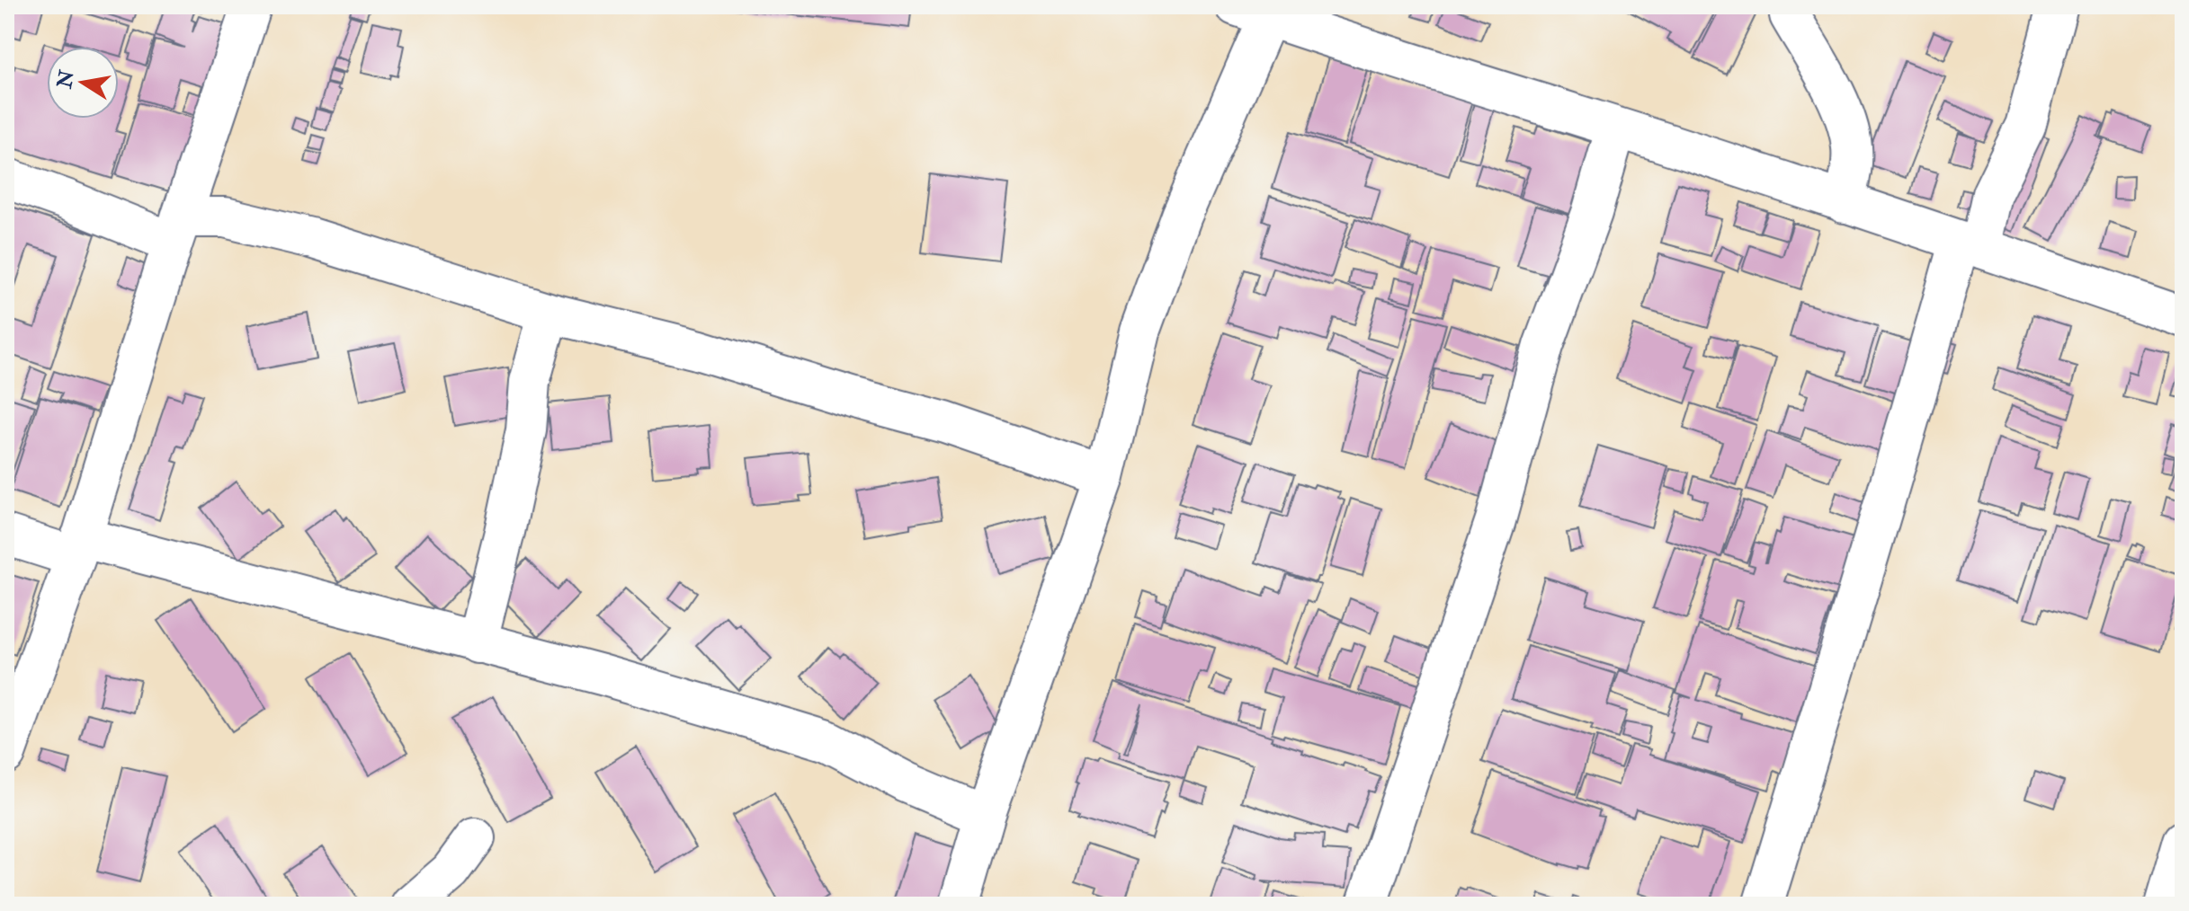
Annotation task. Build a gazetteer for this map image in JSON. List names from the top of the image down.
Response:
{
  "north": "left"
}
